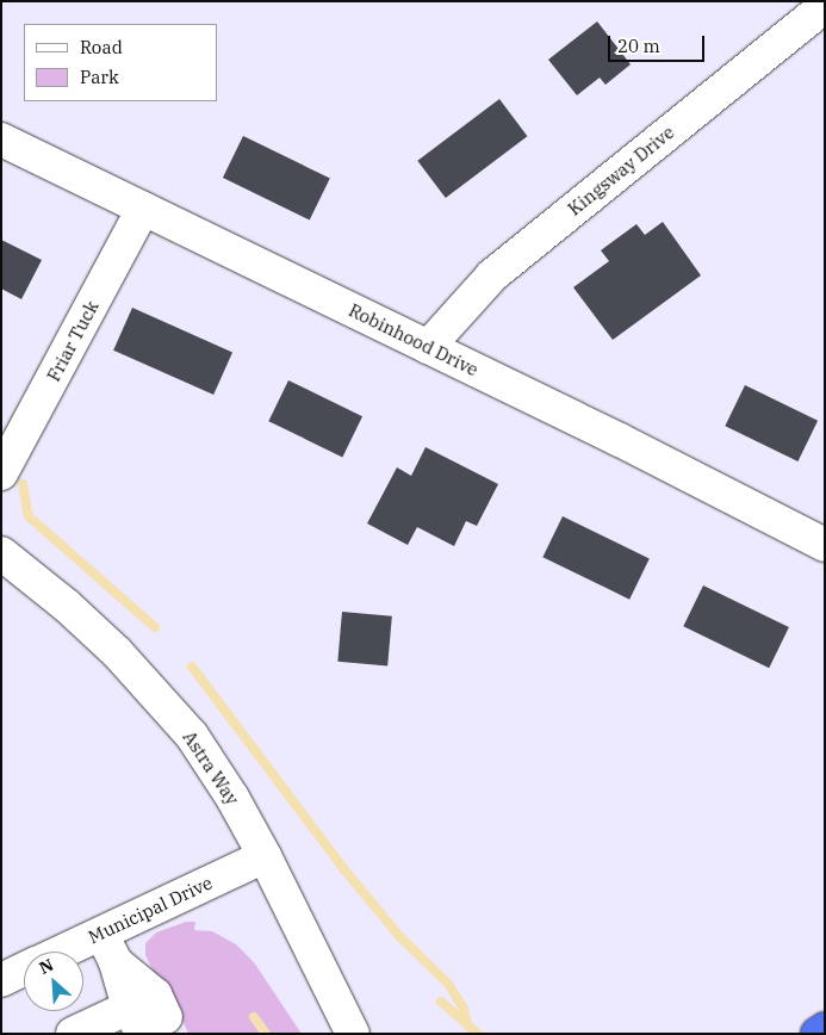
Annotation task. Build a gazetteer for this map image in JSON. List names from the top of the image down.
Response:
{
  "streets": {
    "street": [
      "Kingsway Drive",
      "Robinhood Drive",
      "Friar Tuck",
      "Astra Way",
      "Municipal Drive"
    ]
  },
  "crossings": [
    ["Kingsway Drive", "Robinhood Drive"],
    ["Robinhood Drive", "Friar Tuck"],
    ["Astra Way", "Municipal Drive"]
  ],
  "legend": ["Road", "Park"],
  "scale_bar": "20 m",
  "north": "top left"
}
